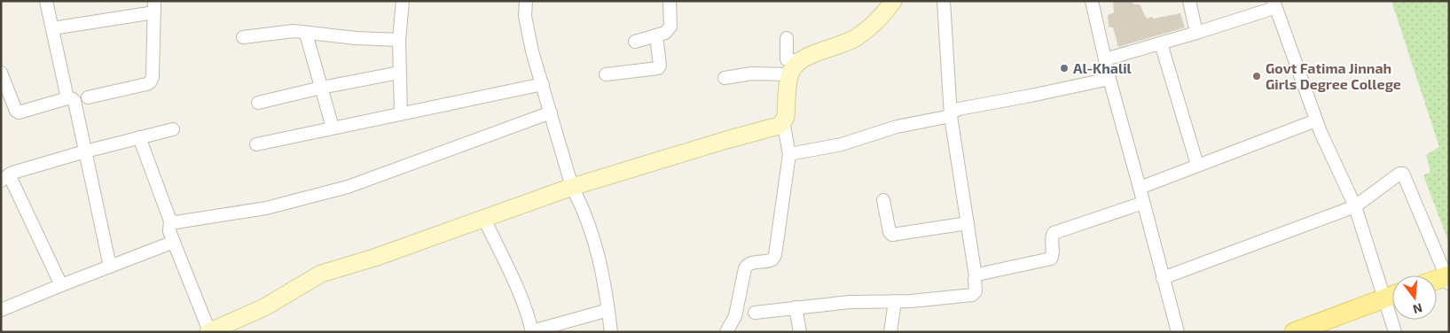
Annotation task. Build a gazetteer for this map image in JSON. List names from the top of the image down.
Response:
{
  "places": ["Al-Khalil", "Govt Fatima Jinnah Girls Degree College"],
  "north": "bottom"
}
